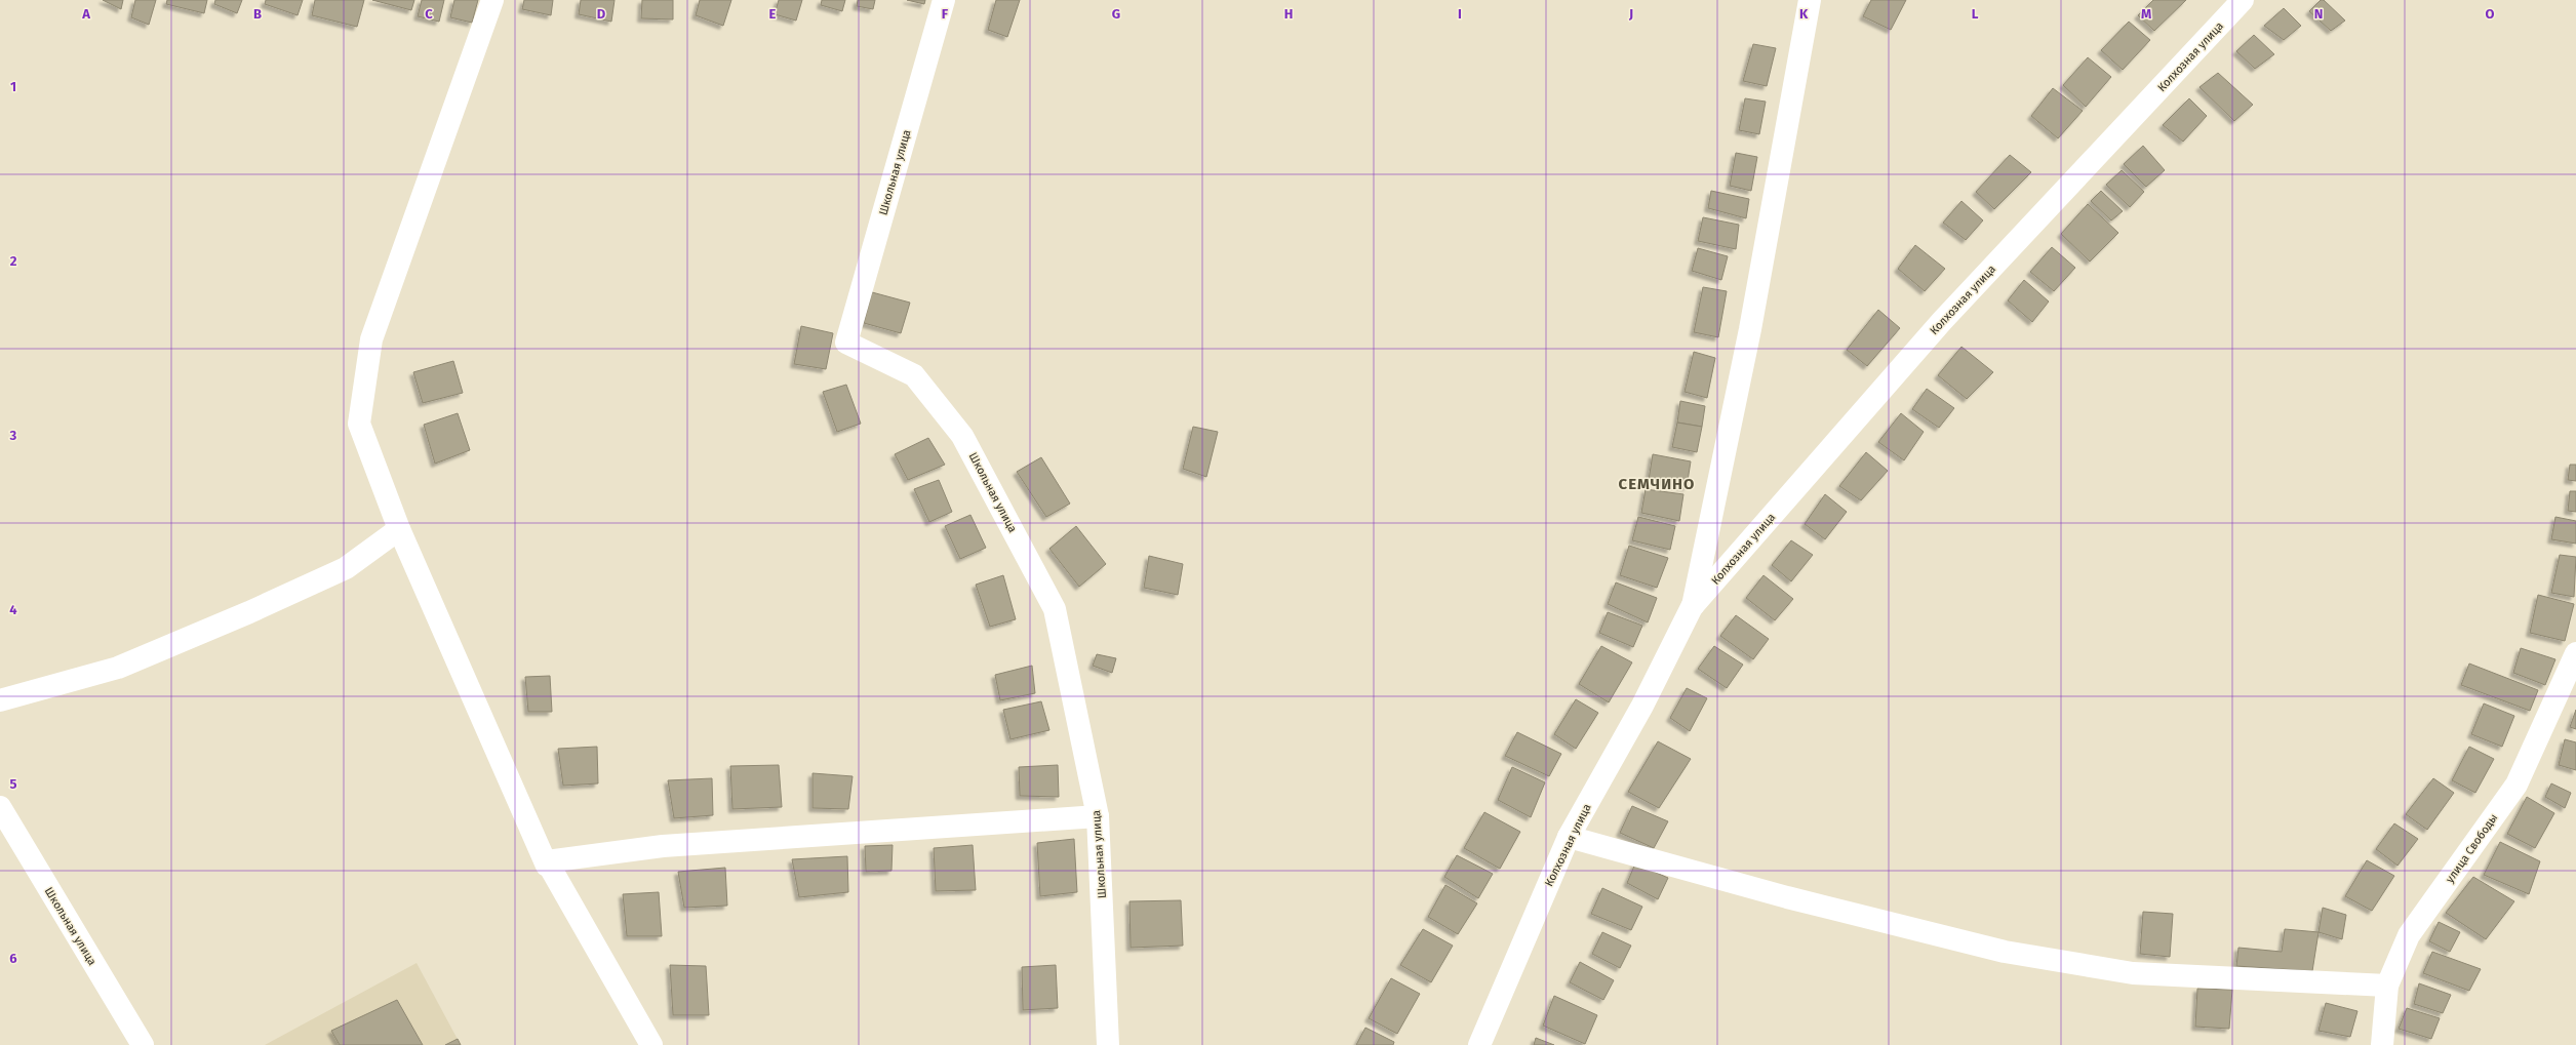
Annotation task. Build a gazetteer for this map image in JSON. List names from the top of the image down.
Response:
{
  "streets": {
    "street": ["Колхозная улица", "Школьная улица", "улица Свободы"]
  },
  "districts": ["СЕМЧИНО"],
  "grid": {
    "columns": [
      "A",
      "B",
      "C",
      "D",
      "E",
      "F",
      "G",
      "H",
      "I",
      "J",
      "K",
      "L",
      "M",
      "N",
      "O"
    ],
    "rows": [
      "1",
      "2",
      "3",
      "4",
      "5",
      "6"
    ]
  }
}
